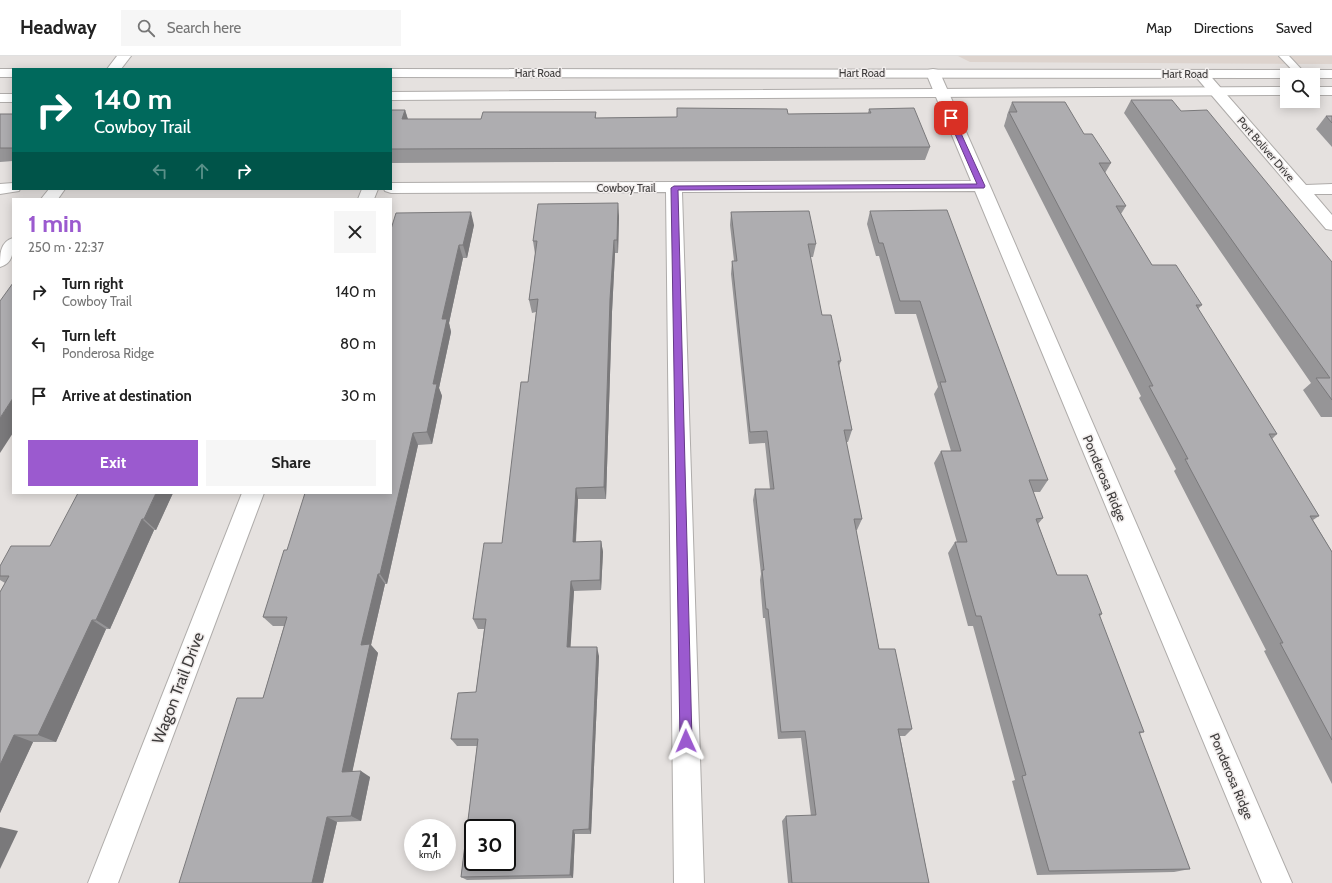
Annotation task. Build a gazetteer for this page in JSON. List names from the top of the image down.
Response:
{
  "streets": {
    "street": [
      "Hart Road",
      "Port Boliver Drive",
      "Cowboy Trail",
      "Ponderosa Ridge",
      "Wagon Trail Drive"
    ]
  },
  "crossings": [
    ["Hart Road", "Port Boliver Drive"],
    ["Hart Road", "Ponderosa Ridge"],
    ["Cowboy Trail", "Ponderosa Ridge"]
  ],
  "page": {
    "header": "Headway",
    "search": "Search here",
    "nav": ["Map", "Directions", "Saved"],
    "turn": ["140 m", "Cowboy Trail"],
    "heading": ["1 min", "250 m · 22:37"],
    "list": [
      {
        "name": "Turn right",
        "note": "Cowboy Trail",
        "value": "140 m"
      },
      {
        "name": "Turn left",
        "note": "Ponderosa Ridge",
        "value": "80 m"
      },
      {
        "name": "Arrive at destination",
        "value": "30 m"
      }
    ],
    "buttons": ["Exit", "Share"],
    "speed": "21 km/h",
    "limit": "30"
  }
}
